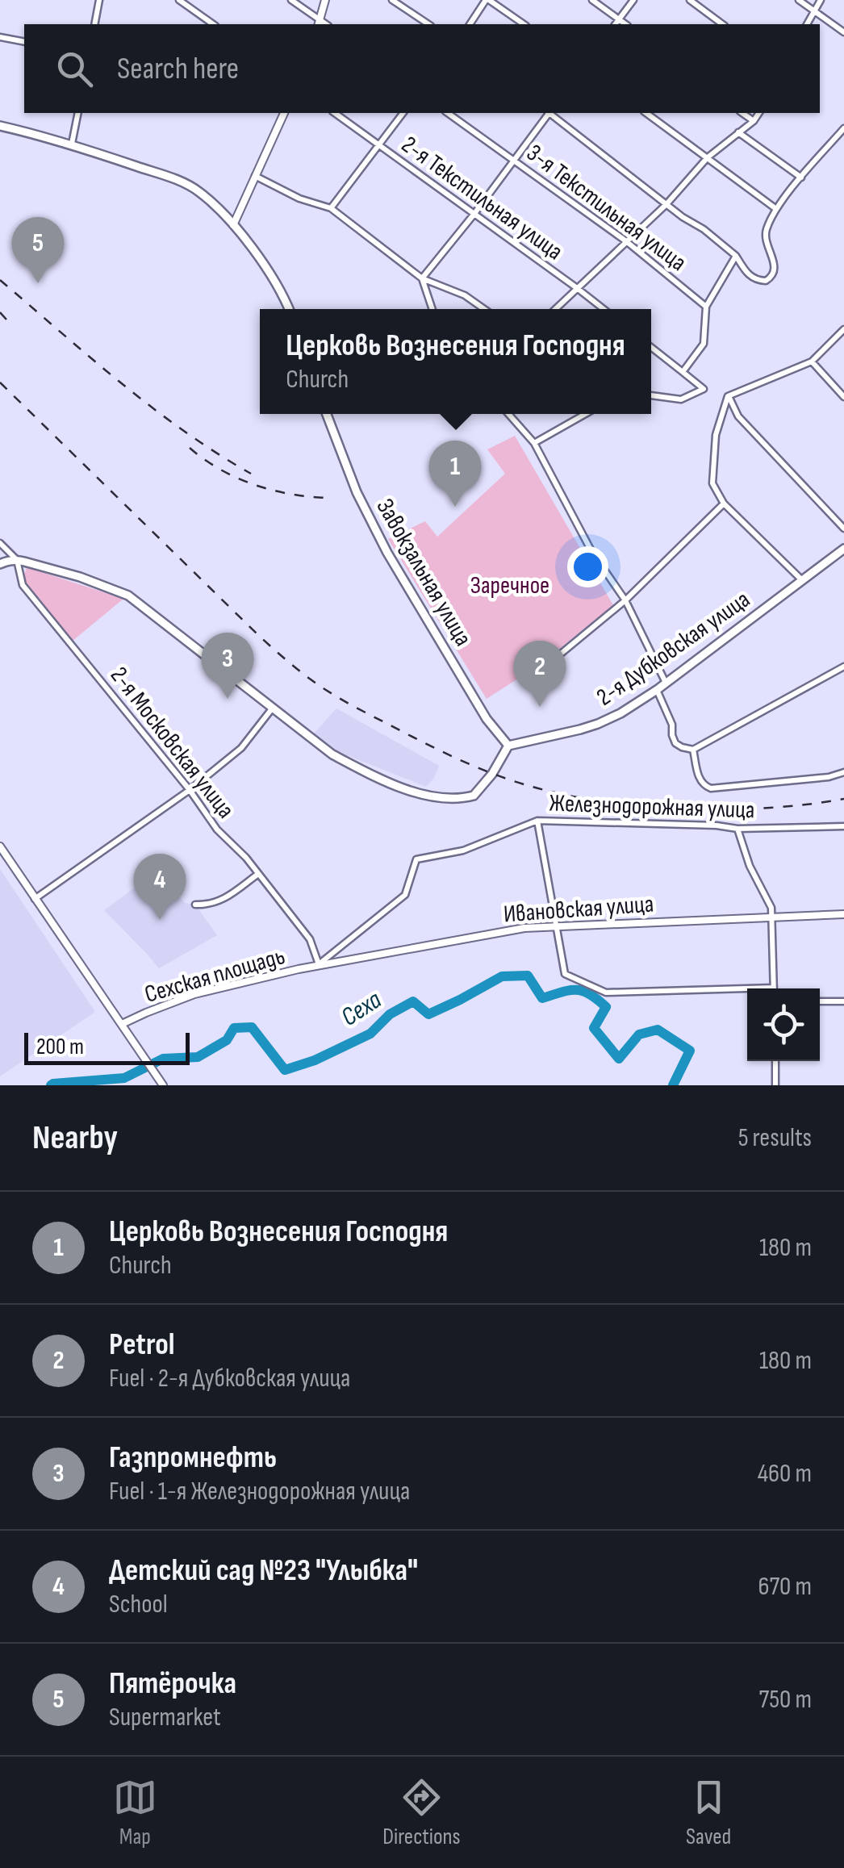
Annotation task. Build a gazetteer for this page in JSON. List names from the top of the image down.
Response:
{
  "streets": {
    "main road": ["Завокзальная улица", "2-я Дубковская улица"],
    "street": [
      "2-я Текстильная улица",
      "3-я Текстильная улица",
      "2-я Московская улица",
      "Железнодорожная улица",
      "Ивановская улица",
      "Сехская площадь"
    ]
  },
  "crossings": [
    ["Завокзальная улица", "2-я Дубковская улица"],
    ["2-я Московская улица", "Железнодорожная улица"],
    ["2-я Московская улица", "Ивановская улица"],
    ["2-я Московская улица", "Сехская площадь"],
    ["Железнодорожная улица", "Ивановская улица"],
    ["Железнодорожная улица", "Сехская площадь"],
    ["Ивановская улица", "Сехская площадь"]
  ],
  "water": ["Сеха"],
  "parks": ["Заречное"],
  "scale_bar": "200 m",
  "page": {
    "search": "Search here",
    "pins": [
      "5",
      "1",
      "3",
      "2",
      "4"
    ],
    "popup": ["Церковь Вознесения Господня", "Church"],
    "scale": "200 m",
    "heading": ["Nearby", "5 results"],
    "list": [
      {
        "mark": "1",
        "name": "Церковь Вознесения Господня",
        "note": "Church",
        "value": "180 m"
      },
      {
        "mark": "2",
        "name": "Petrol",
        "note": "Fuel · 2-я Дубковская улица",
        "value": "180 m"
      },
      {
        "mark": "3",
        "name": "Газпромнефть",
        "note": "Fuel · 1-я Железнодорожная улица",
        "value": "460 m"
      },
      {
        "mark": "4",
        "name": "Детский сад №23 \"Улыбка\"",
        "note": "School",
        "value": "670 m"
      },
      {
        "mark": "5",
        "name": "Пятёрочка",
        "note": "Supermarket",
        "value": "750 m"
      }
    ],
    "nav": ["Map", "Directions", "Saved"]
  }
}
